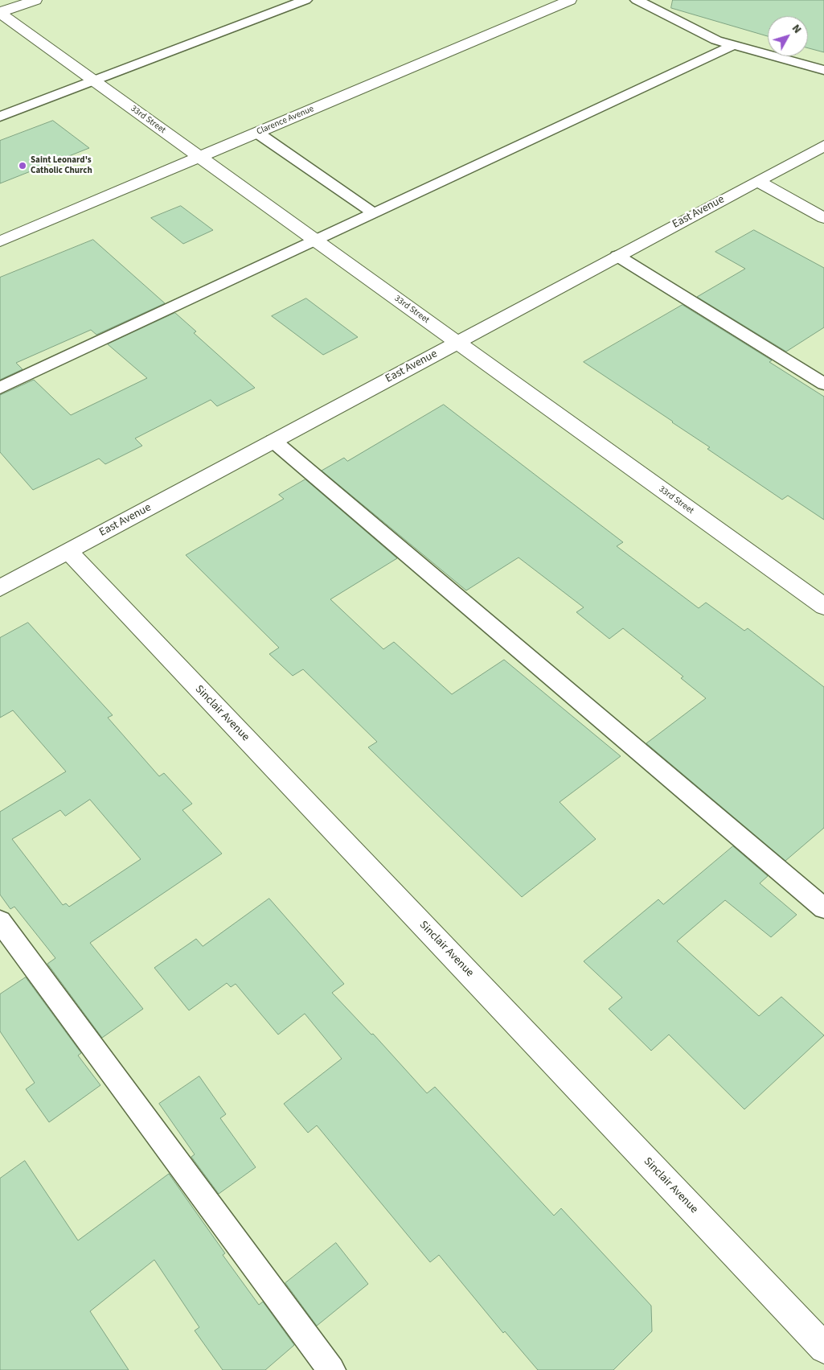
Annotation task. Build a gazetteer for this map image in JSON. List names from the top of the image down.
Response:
{
  "streets": {
    "street": [
      "33rd Street",
      "Clarence Avenue",
      "East Avenue",
      "Sinclair Avenue"
    ]
  },
  "crossings": [
    ["33rd Street", "Clarence Avenue"],
    ["33rd Street", "East Avenue"],
    ["East Avenue", "Sinclair Avenue"]
  ],
  "places": ["Saint Leonard's Catholic Church"],
  "north": "top right"
}
